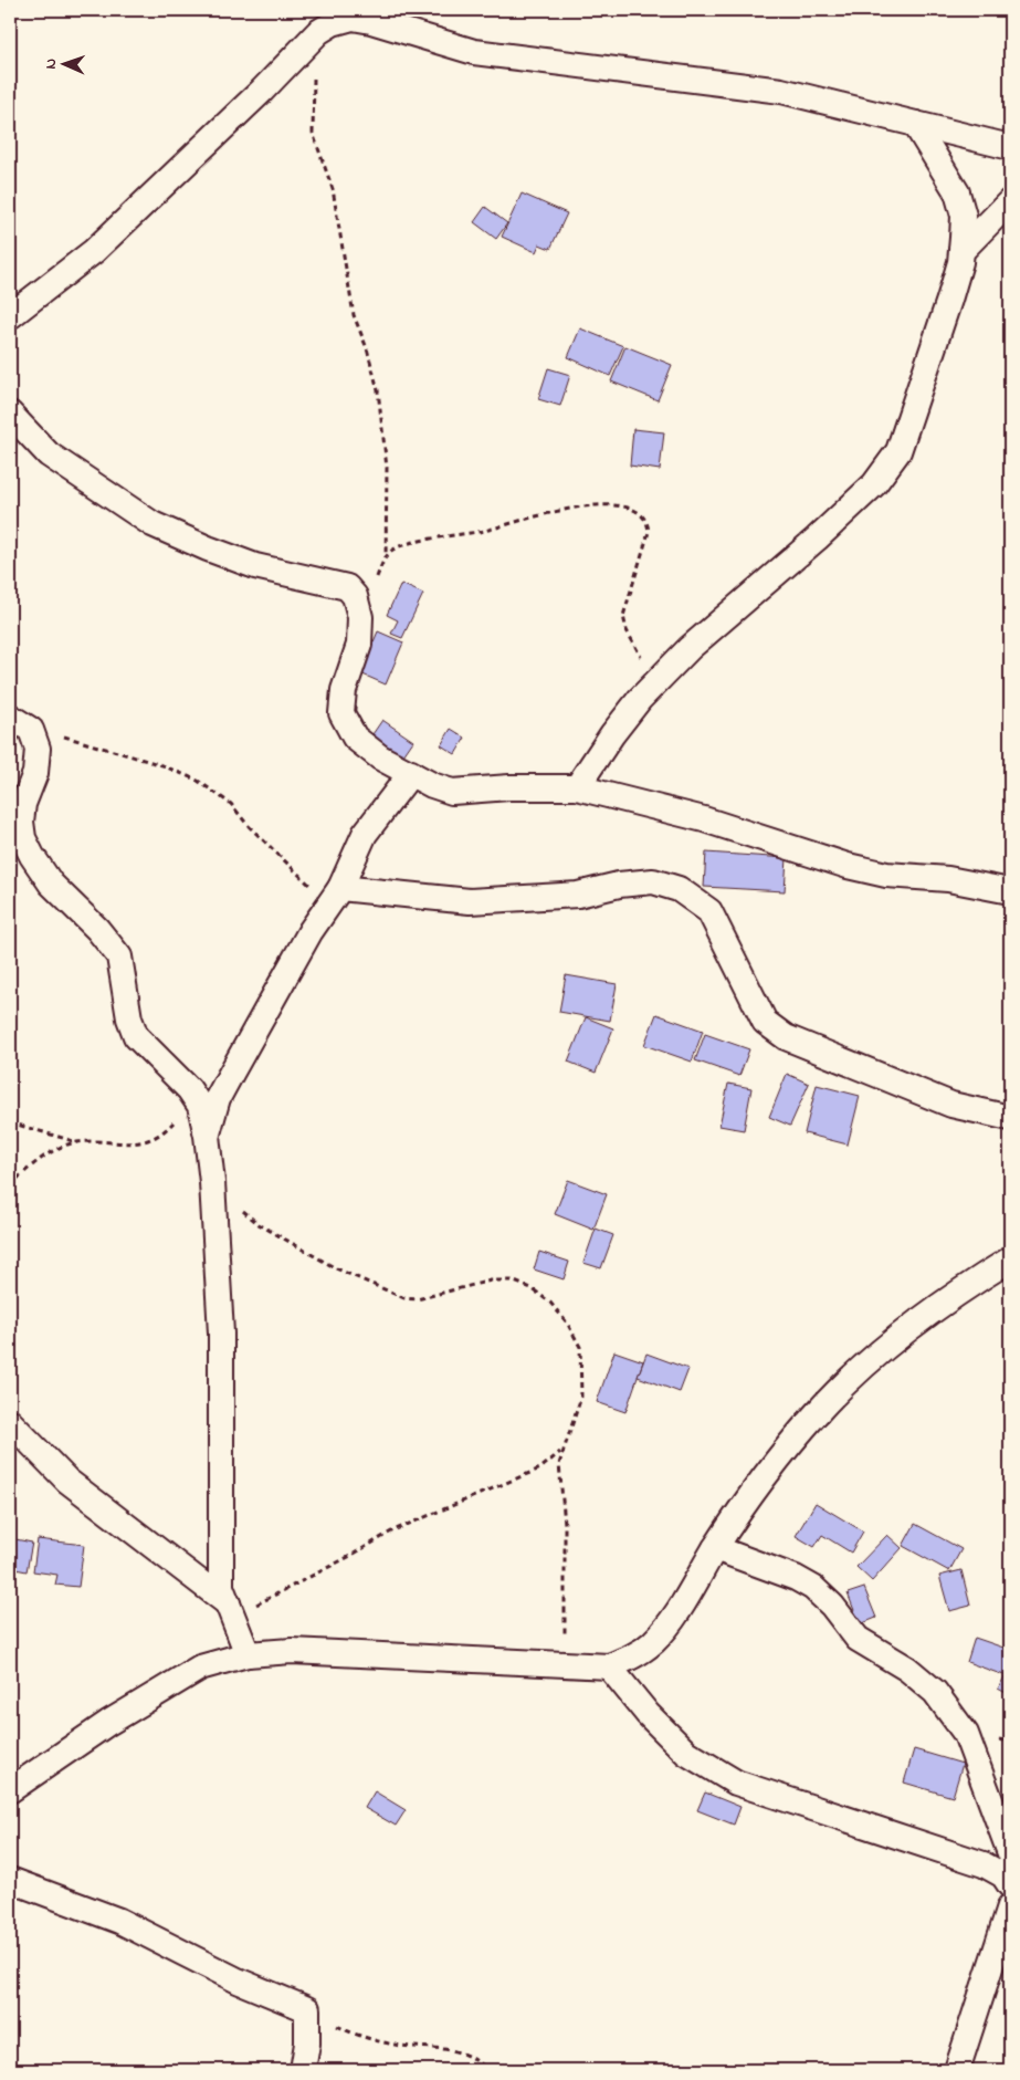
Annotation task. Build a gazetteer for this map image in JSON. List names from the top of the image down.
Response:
{
  "north": "left"
}
